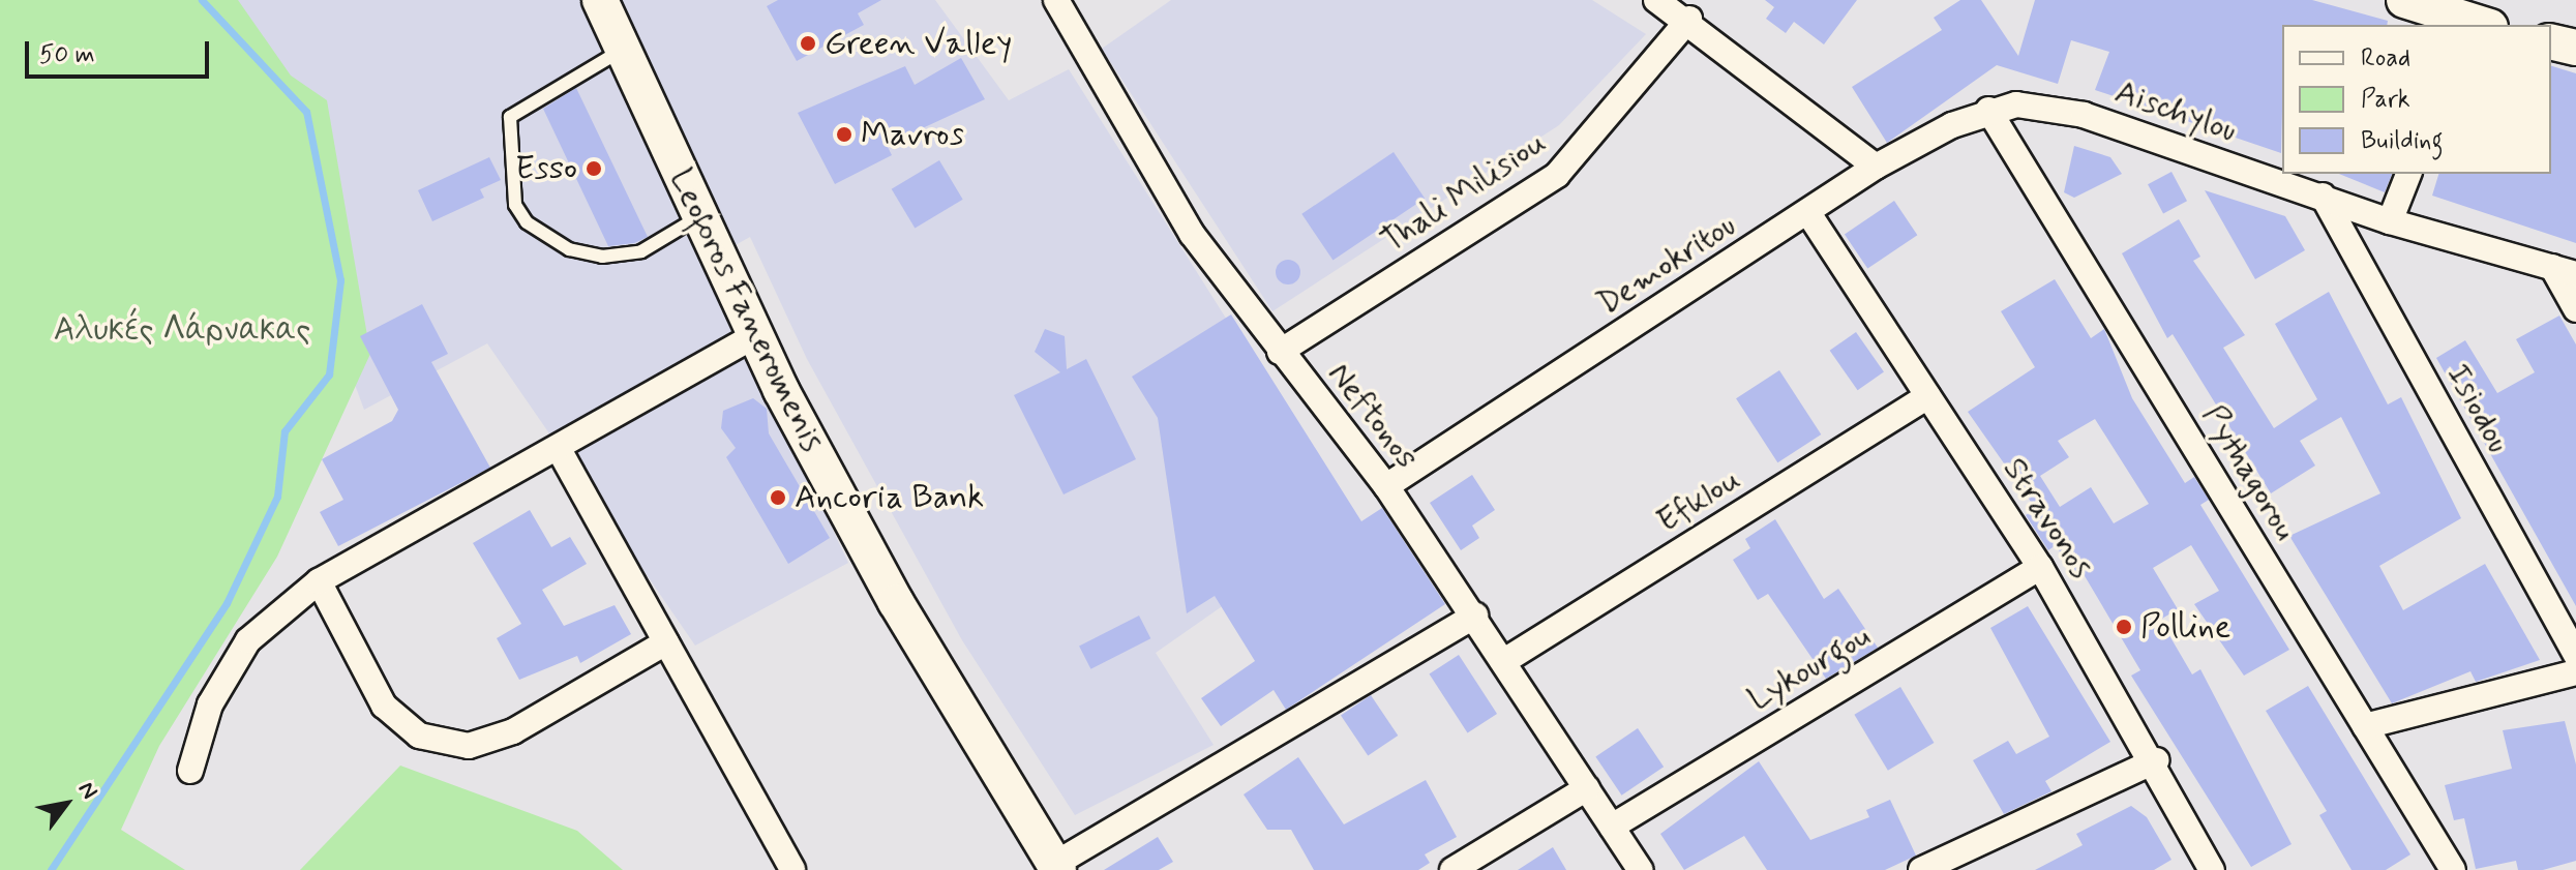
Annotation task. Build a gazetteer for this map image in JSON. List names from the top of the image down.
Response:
{
  "streets": {
    "main road": ["Leoforos Faneromenis"],
    "street": [
      "Aischylou",
      "Thali Milisiou",
      "Demokritou",
      "Isiodou",
      "Neftonos",
      "Pythagorou",
      "Efklou",
      "Stravonos",
      "Lykourgou"
    ]
  },
  "crossings": [
    ["Aischylou", "Demokritou"],
    ["Aischylou", "Isiodou"],
    ["Aischylou", "Pythagorou"],
    ["Thali Milisiou", "Neftonos"],
    ["Demokritou", "Neftonos"],
    ["Demokritou", "Pythagorou"],
    ["Demokritou", "Stravonos"],
    ["Neftonos", "Efklou"],
    ["Neftonos", "Lykourgou"],
    ["Efklou", "Stravonos"],
    ["Stravonos", "Lykourgou"]
  ],
  "parks": ["Αλυκές Λάρνακας"],
  "places": [
    "Green Valley",
    "Mavros",
    "Esso",
    "Ancoria Bank",
    "Polline"
  ],
  "legend": ["Road", "Park", "Building"],
  "scale_bar": "50 m",
  "north": "top right"
}
